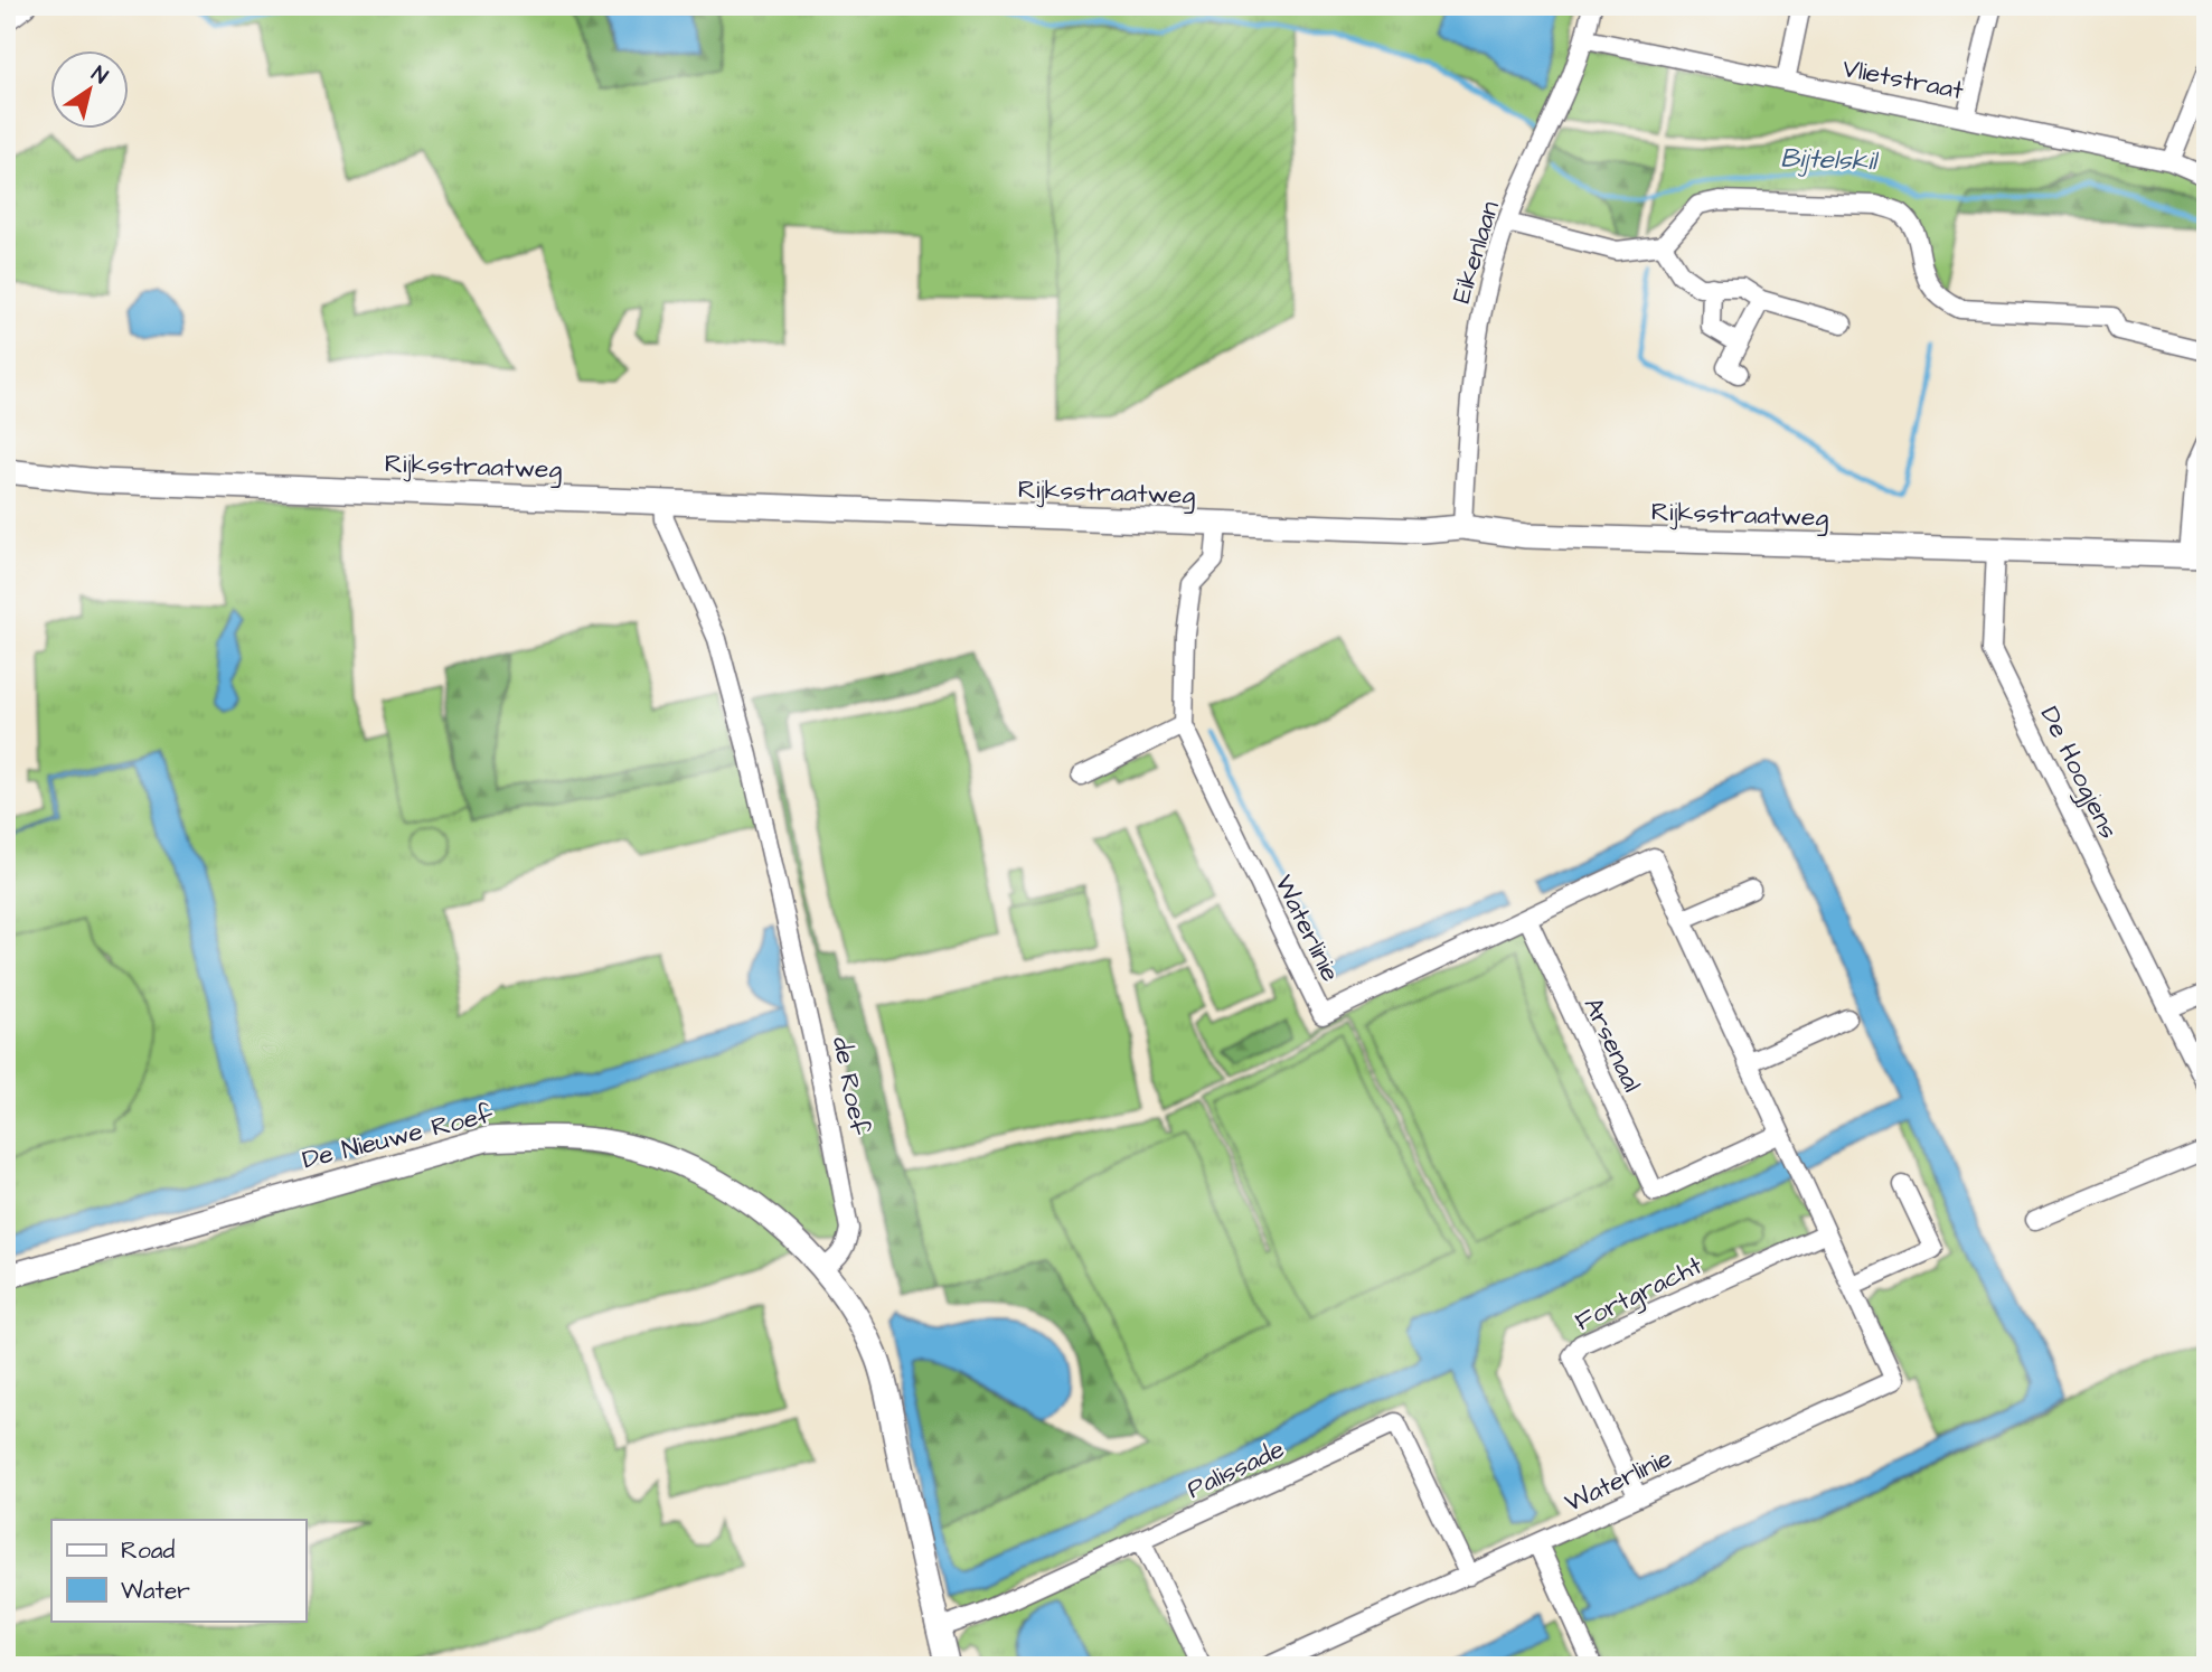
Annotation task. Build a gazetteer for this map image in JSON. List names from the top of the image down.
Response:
{
  "streets": {
    "street": [
      "Vlietstraat",
      "Eikenlaan",
      "Rijksstraatweg",
      "De Hoogjens",
      "Waterlinie",
      "Arsenaal",
      "de Roef",
      "De Nieuwe Roef",
      "Fortgracht",
      "Palissade"
    ]
  },
  "crossings": [
    ["Vlietstraat", "Eikenlaan"],
    ["Eikenlaan", "Rijksstraatweg"],
    ["Rijksstraatweg", "De Hoogjens"],
    ["Rijksstraatweg", "Waterlinie"],
    ["Rijksstraatweg", "de Roef"],
    ["Waterlinie", "Arsenaal"],
    ["Waterlinie", "Fortgracht"],
    ["Waterlinie", "Palissade"],
    ["de Roef", "De Nieuwe Roef"]
  ],
  "water": ["Bijtelskil"],
  "legend": ["Road", "Water"],
  "north": "top right"
}
